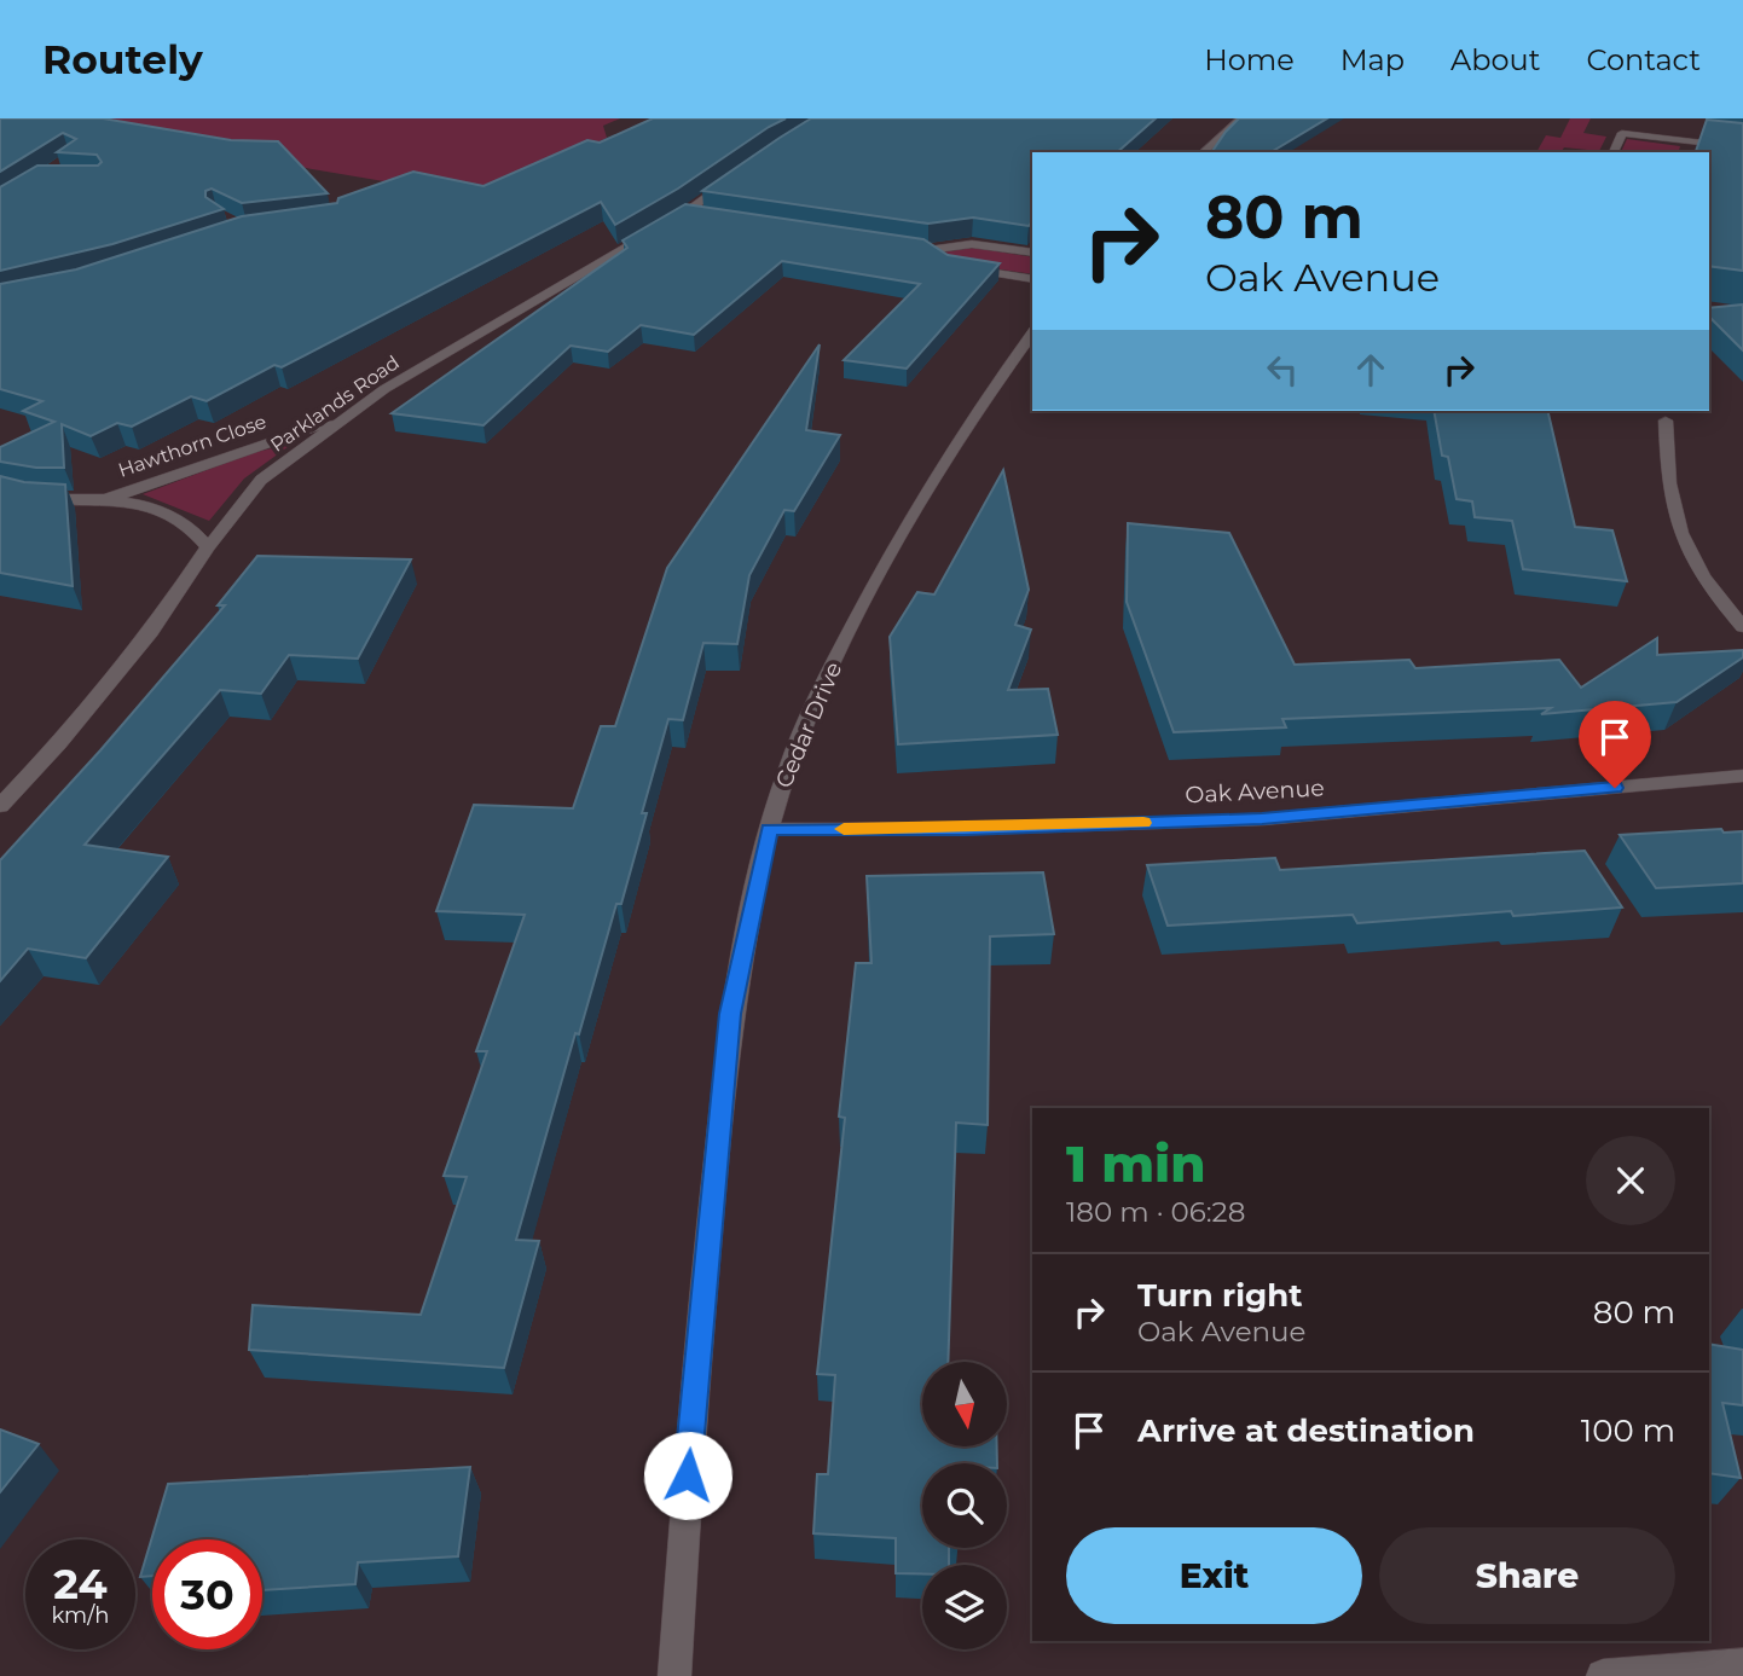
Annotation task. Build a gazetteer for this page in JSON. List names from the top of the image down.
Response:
{
  "streets": {
    "street": [
      "Parklands Road",
      "Hawthorn Close",
      "Cedar Drive",
      "Oak Avenue"
    ]
  },
  "crossings": [
    ["Parklands Road", "Hawthorn Close"],
    ["Cedar Drive", "Oak Avenue"]
  ],
  "north": "bottom",
  "page": {
    "header": "Routely",
    "nav": [
      "Home",
      "Map",
      "About",
      "Contact"
    ],
    "turn": ["80 m", "Oak Avenue"],
    "heading": ["1 min", "180 m · 06:28"],
    "list": [
      {
        "name": "Turn right",
        "note": "Oak Avenue",
        "value": "80 m"
      },
      {
        "name": "Arrive at destination",
        "value": "100 m"
      }
    ],
    "buttons": ["Exit", "Share"],
    "speed": "24 km/h",
    "limit": "30"
  }
}
